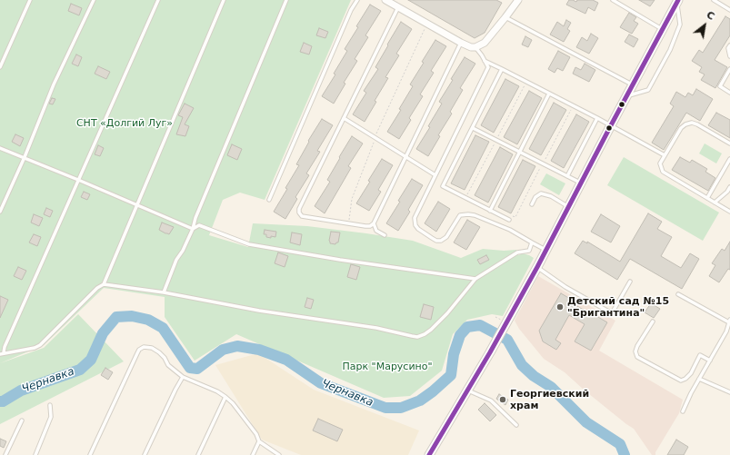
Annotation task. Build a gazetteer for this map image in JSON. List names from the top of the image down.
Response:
{
  "water": ["Чернавка"],
  "parks": ["СНТ «Долгий Луг»", "Парк \"Марусино\""],
  "places": ["Детский сад №15 \"Бригантина\"", "Георгиевский храм"],
  "north": "top right"
}
